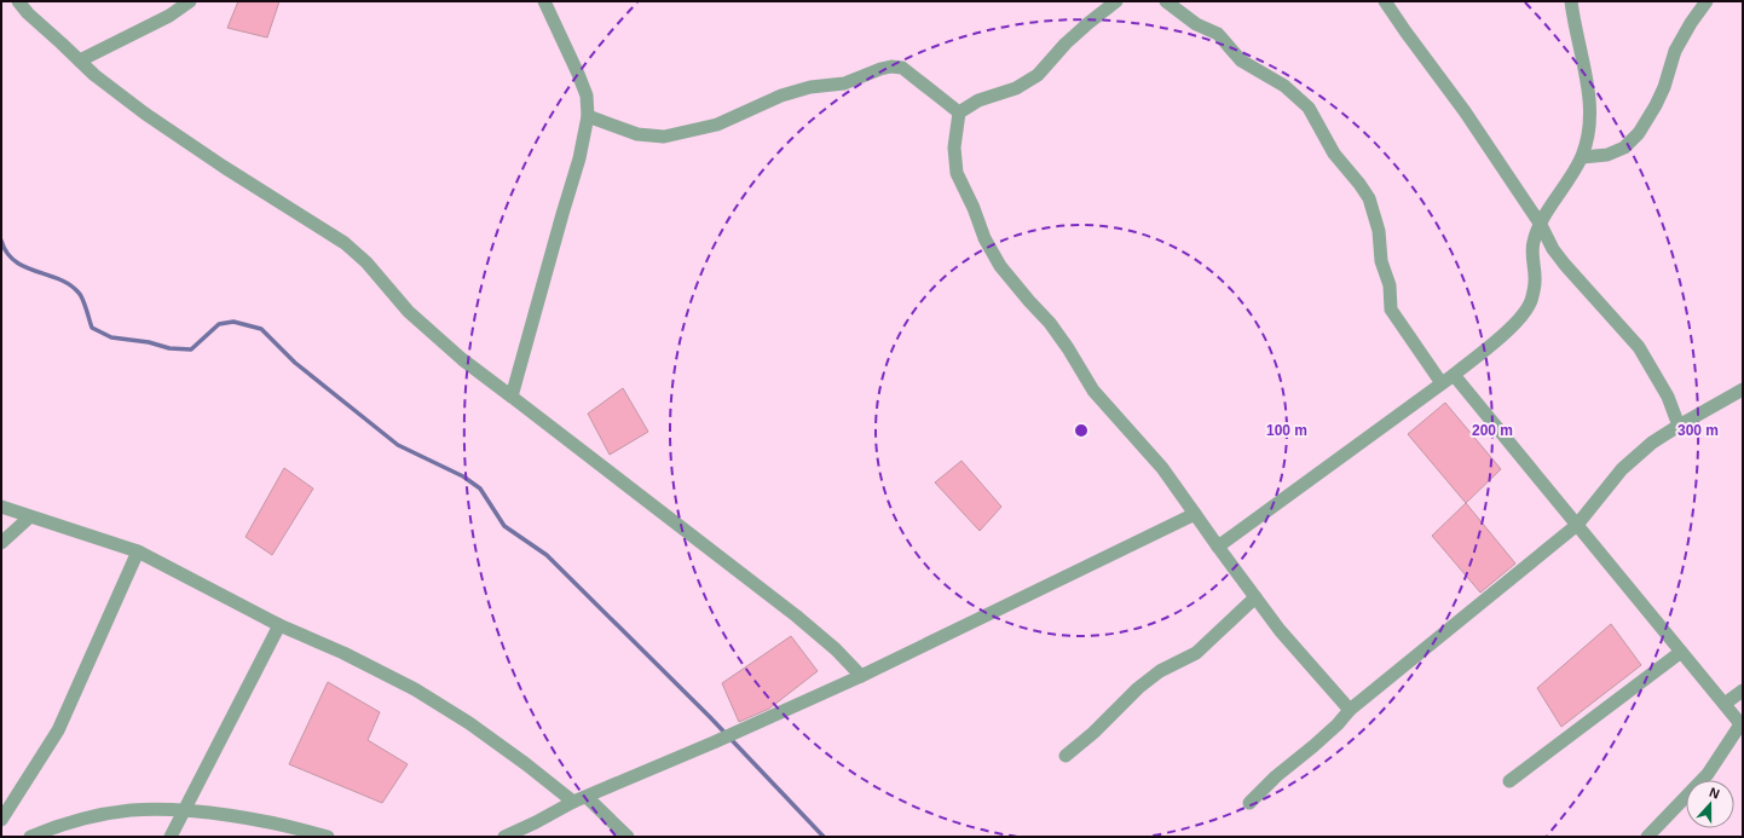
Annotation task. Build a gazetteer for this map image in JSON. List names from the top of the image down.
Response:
{
  "north": "top",
  "rings": ["100 m", "200 m", "300 m"]
}
